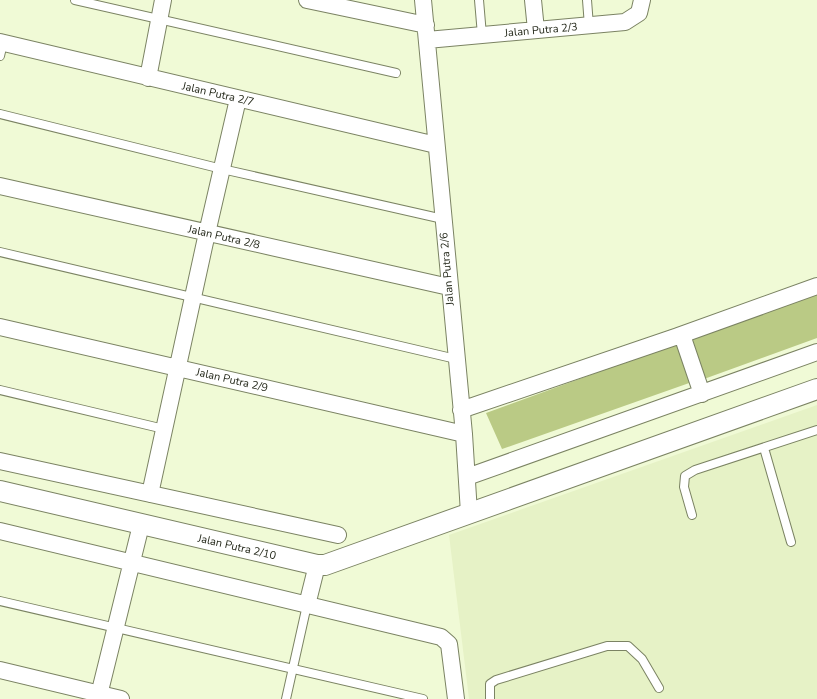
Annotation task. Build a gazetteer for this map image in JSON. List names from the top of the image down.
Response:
{
  "streets": {
    "street": [
      "Jalan Putra 2/3",
      "Jalan Putra 2/7",
      "Jalan Putra 2/8",
      "Jalan Putra 2/6",
      "Jalan Putra 2/9",
      "Jalan Putra 2/10"
    ]
  },
  "crossings": [
    ["Jalan Putra 2/3", "Jalan Putra 2/6"],
    ["Jalan Putra 2/7", "Jalan Putra 2/6"],
    ["Jalan Putra 2/8", "Jalan Putra 2/6"],
    ["Jalan Putra 2/6", "Jalan Putra 2/9"],
    ["Jalan Putra 2/6", "Jalan Putra 2/10"]
  ]
}
